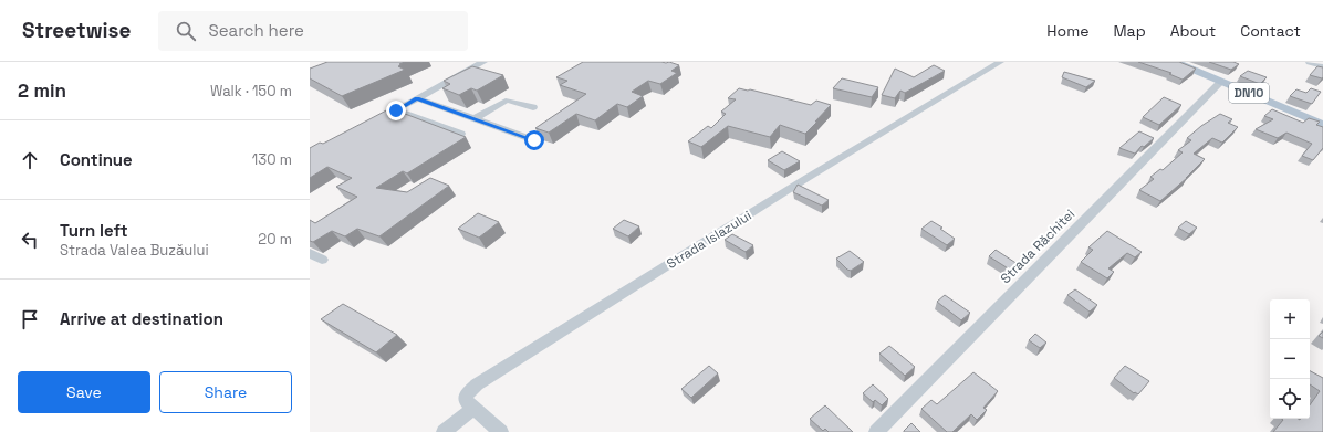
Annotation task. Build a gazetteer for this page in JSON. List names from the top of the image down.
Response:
{
  "streets": {
    "main road": ["DN10"],
    "street": ["Strada Islazului", "Strada Răchitei"]
  },
  "crossings": [
    ["DN10", "Strada Răchitei"]
  ],
  "page": {
    "header": "Streetwise",
    "search": "Search here",
    "nav": [
      "Home",
      "Map",
      "About",
      "Contact"
    ],
    "heading": ["2 min", "Walk · 150 m"],
    "list": [
      ["Continue", "130 m"],
      ["Turn left", "Strada Valea Buzăului", "20 m"],
      "Arrive at destination"
    ],
    "map_buttons": ["+", "−"],
    "buttons": ["Save", "Share"]
  }
}
